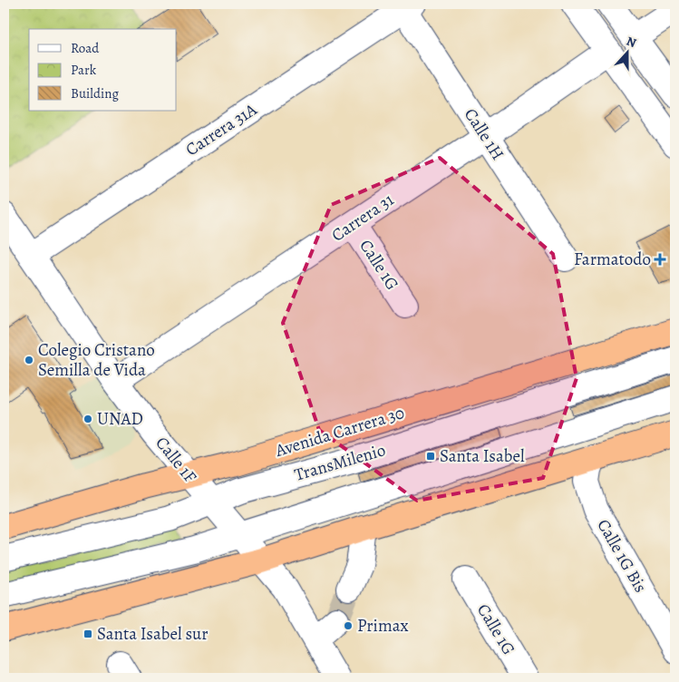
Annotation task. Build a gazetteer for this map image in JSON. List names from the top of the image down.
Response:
{
  "streets": {
    "highway": ["Avenida Carrera 30"],
    "street": [
      "Carrera 31A",
      "Calle 1H",
      "Carrera 31",
      "Calle 1G",
      "Calle 1F",
      "TransMilenio",
      "Calle 1G Bis"
    ]
  },
  "crossings": [
    ["Carrera 31A", "Calle 1H"],
    ["Carrera 31A", "Calle 1F"],
    ["Calle 1H", "Carrera 31"],
    ["Carrera 31", "Calle 1G"],
    ["Carrera 31", "Calle 1F"],
    ["Avenida Carrera 30", "Calle 1F"],
    ["Calle 1F", "TransMilenio"]
  ],
  "places": {
    "health": ["Farmatodo"],
    "other": ["Colegio Cristano Semilla de Vida", "UNAD", "Primax"],
    "transit": ["Santa Isabel", "Santa Isabel sur"]
  },
  "legend": ["Road", "Park", "Building"],
  "north": "top"
}
